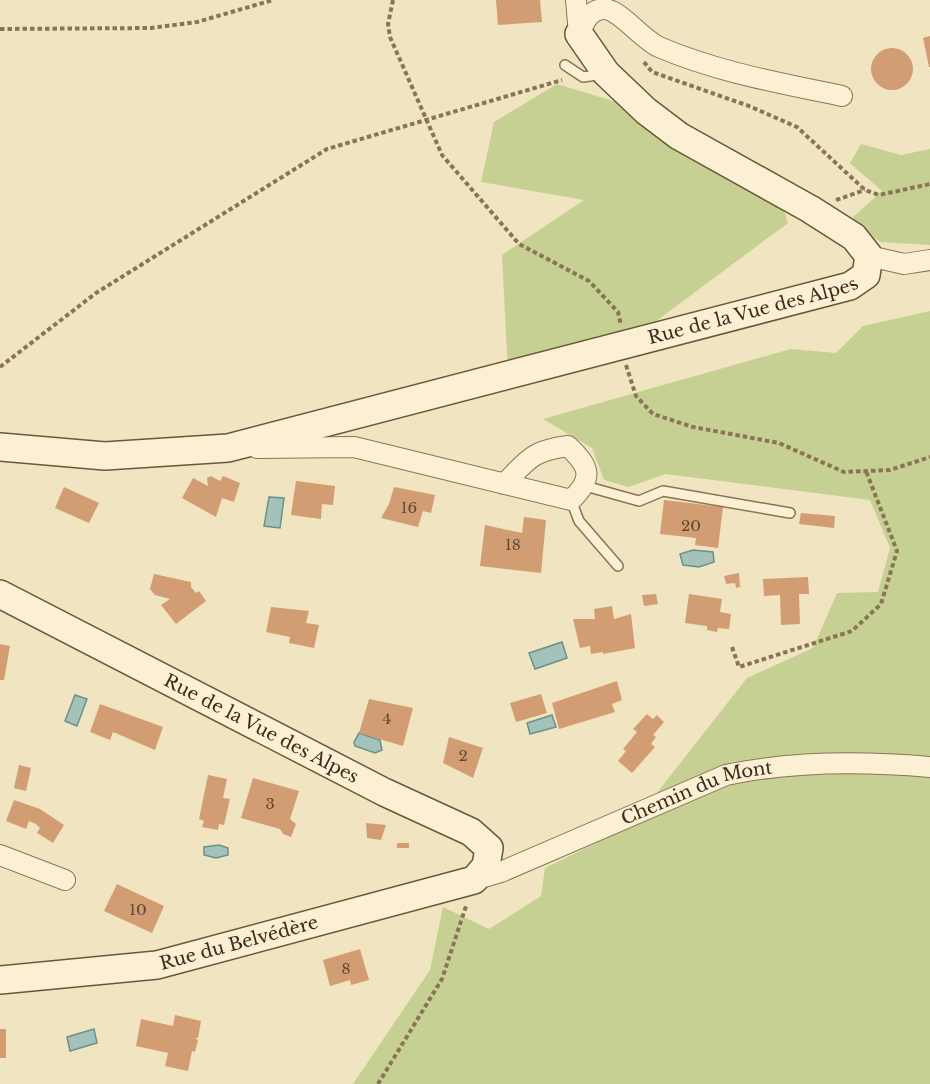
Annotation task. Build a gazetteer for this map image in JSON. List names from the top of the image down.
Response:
{
  "streets": {
    "street": ["Rue de la Vue des Alpes", "Chemin du Mont", "Rue du Belvédère"]
  },
  "crossings": [
    ["Rue de la Vue des Alpes", "Chemin du Mont"],
    ["Rue de la Vue des Alpes", "Rue du Belvédère"],
    ["Chemin du Mont", "Rue du Belvédère"]
  ],
  "house_numbers": [
    "16",
    "20",
    "18",
    "4",
    "2",
    "3",
    "10",
    "8"
  ]
}
